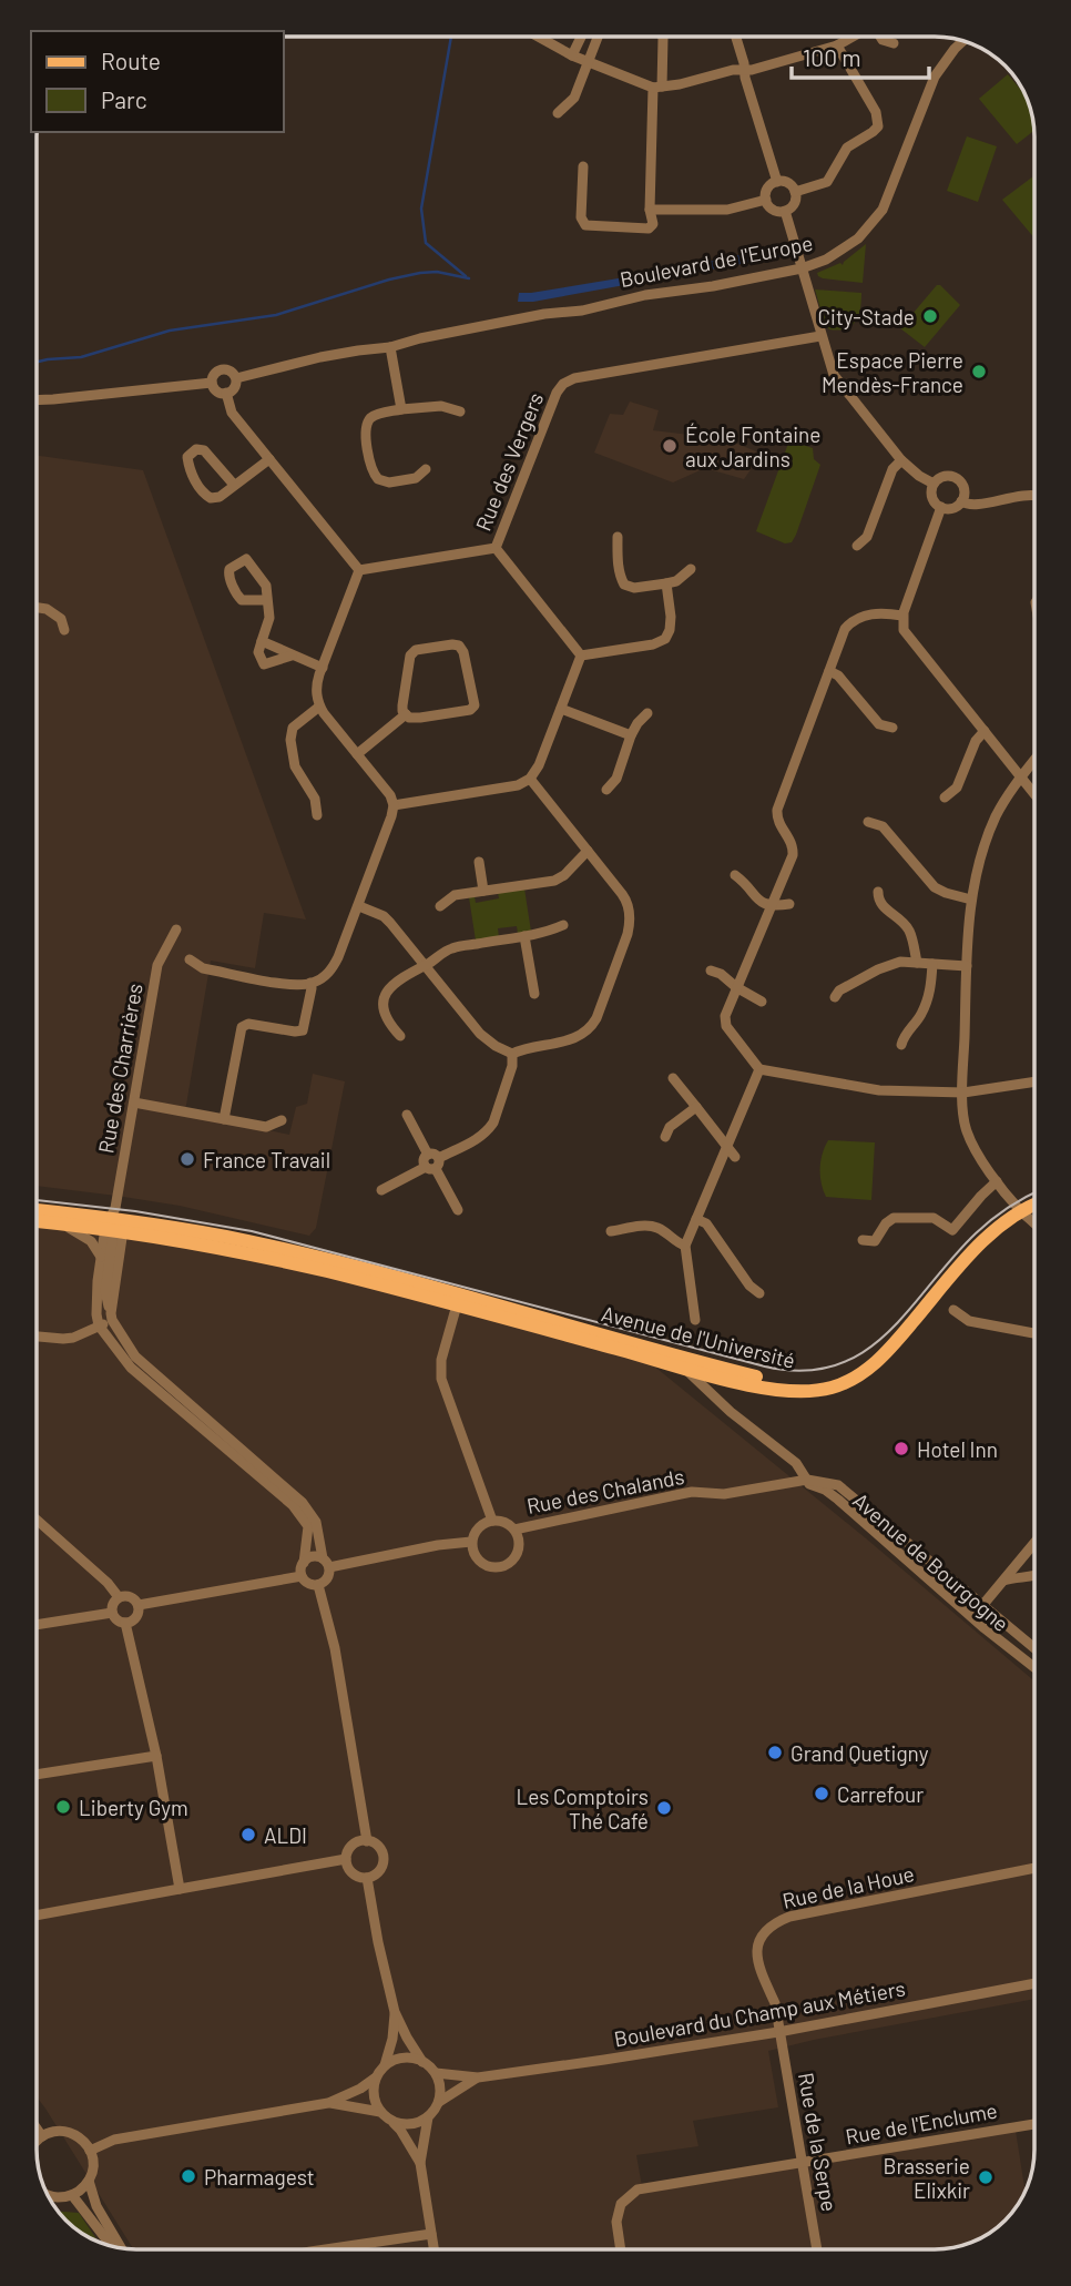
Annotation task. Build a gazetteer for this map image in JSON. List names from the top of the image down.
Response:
{
  "streets": {
    "main road": ["Avenue de l'Université"],
    "street": [
      "Boulevard de l'Europe",
      "Rue des Vergers",
      "Rue des Charrières",
      "Rue des Chalands",
      "Avenue de Bourgogne",
      "Rue de la Houe",
      "Boulevard du Champ aux Métiers",
      "Rue de l'Enclume",
      "Rue de la Serpe"
    ]
  },
  "crossings": [
    ["Rue des Charrières", "Avenue de l'Université"],
    ["Rue des Chalands", "Avenue de Bourgogne"],
    ["Rue de la Houe", "Boulevard du Champ aux Métiers"],
    ["Rue de la Houe", "Rue de la Serpe"],
    ["Boulevard du Champ aux Métiers", "Rue de la Serpe"],
    ["Rue de l'Enclume", "Rue de la Serpe"]
  ],
  "places": [
    "City-Stade",
    "Espace Pierre Mendès-France",
    "École Fontaine aux Jardins",
    "France Travail",
    "Hotel Inn",
    "Grand Quetigny",
    "Carrefour",
    "Liberty Gym",
    "Les Comptoirs Thé Café",
    "ALDI",
    "Pharmagest",
    "Brasserie Elixkir"
  ],
  "legend": ["Route", "Parc"],
  "scale_bar": "100 m"
}
